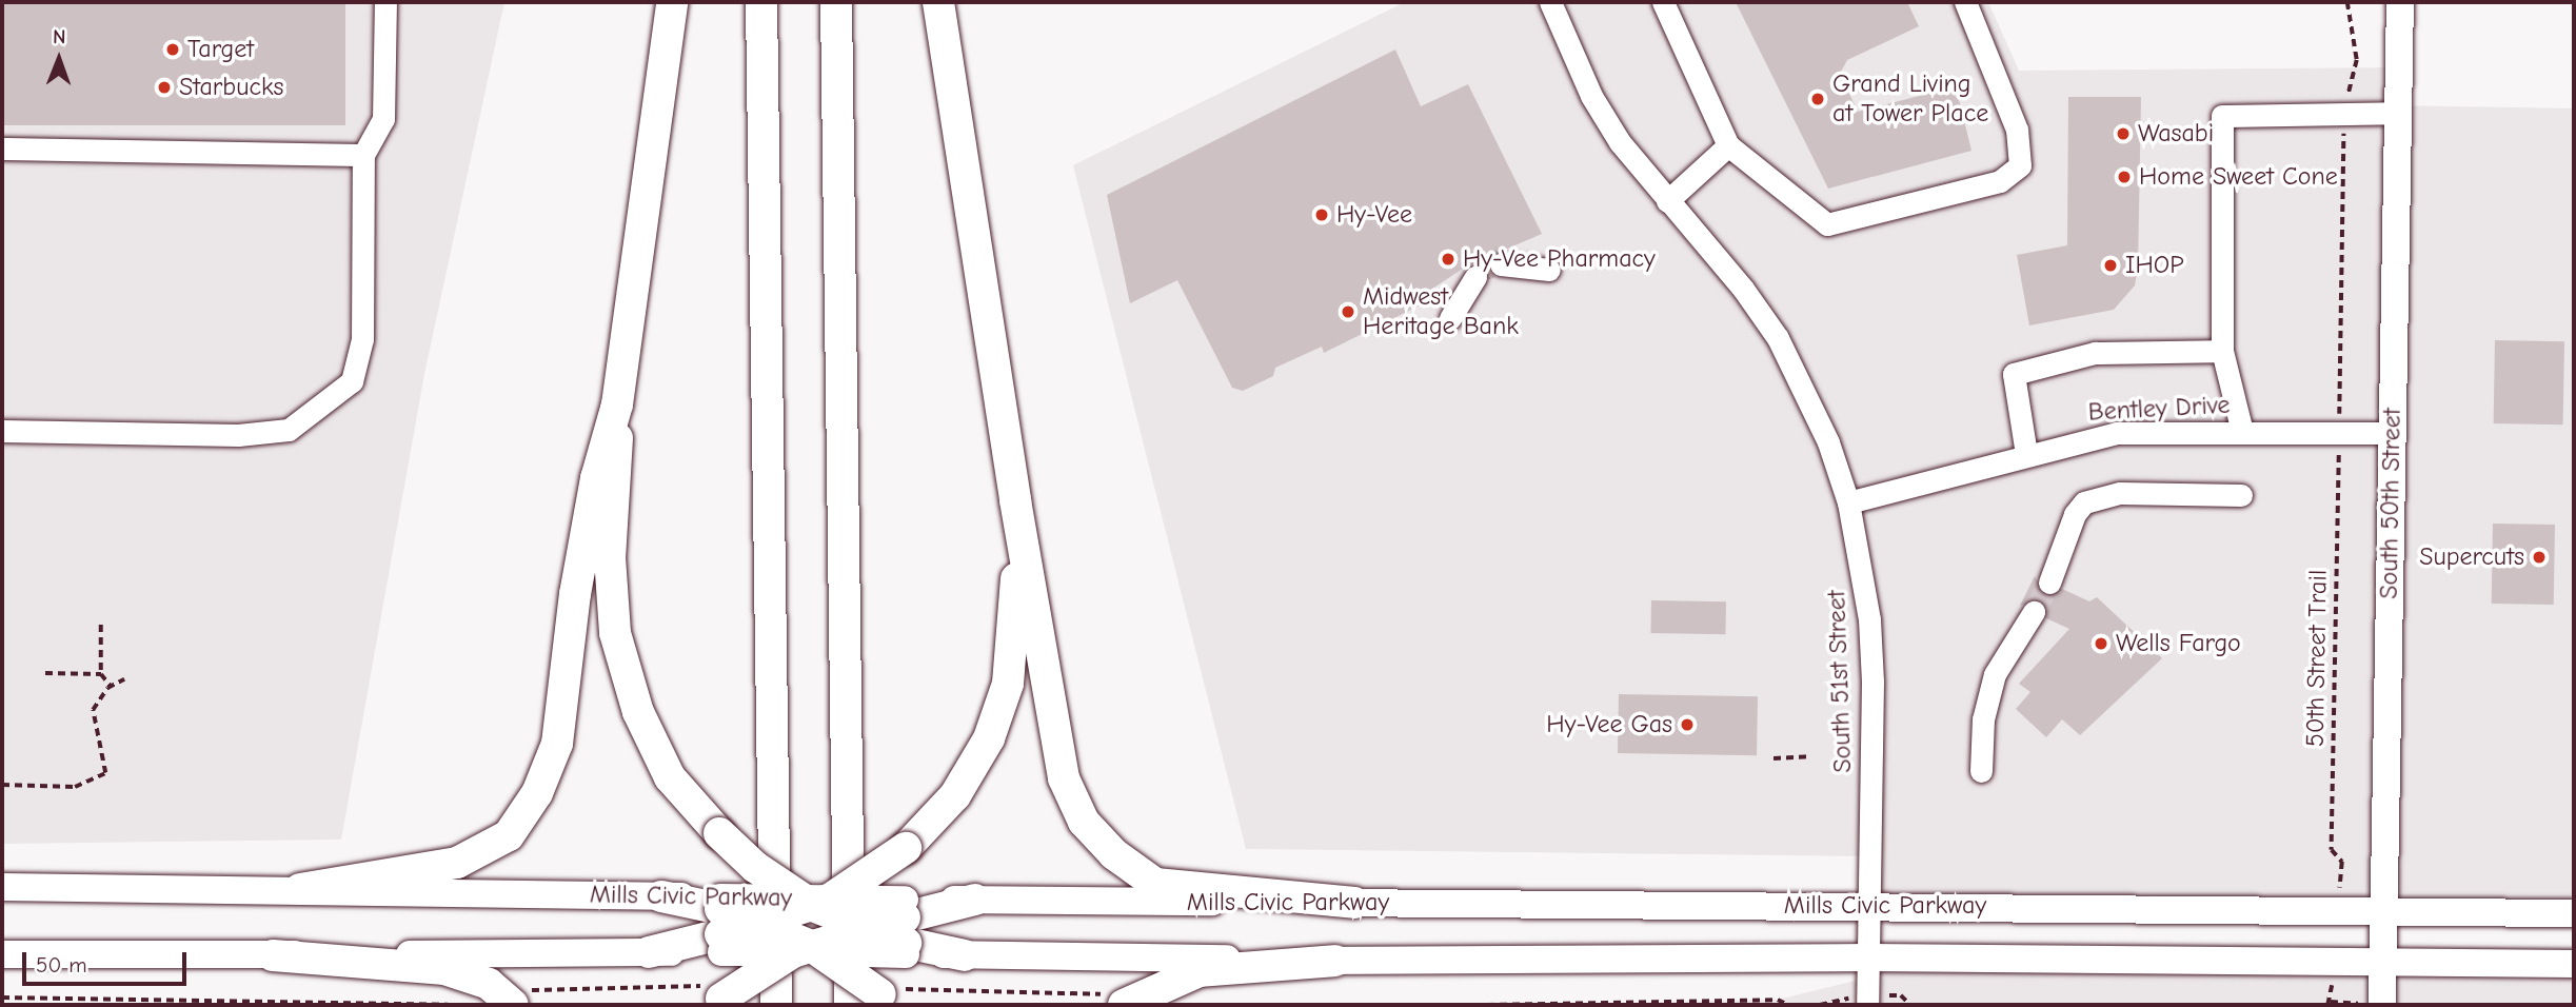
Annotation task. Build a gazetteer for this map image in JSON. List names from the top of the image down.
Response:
{
  "streets": {
    "main road": ["South 50th Street", "Mills Civic Parkway"],
    "street": ["Bentley Drive", "South 51st Street"],
    "path": ["50th Street Trail"]
  },
  "crossings": [
    ["Bentley Drive", "South 50th Street"],
    ["Bentley Drive", "South 51st Street"],
    ["South 50th Street", "Mills Civic Parkway"],
    ["South 51st Street", "Mills Civic Parkway"]
  ],
  "places": [
    "Target",
    "Starbucks",
    "Grand Living at Tower Place",
    "Wasabi",
    "Home Sweet Cone",
    "Hy-Vee",
    "Hy-Vee Pharmacy",
    "IHOP",
    "Midwest Heritage Bank",
    "Supercuts",
    "Wells Fargo",
    "Hy-Vee Gas"
  ],
  "scale_bar": "50 m",
  "north": "top"
}
